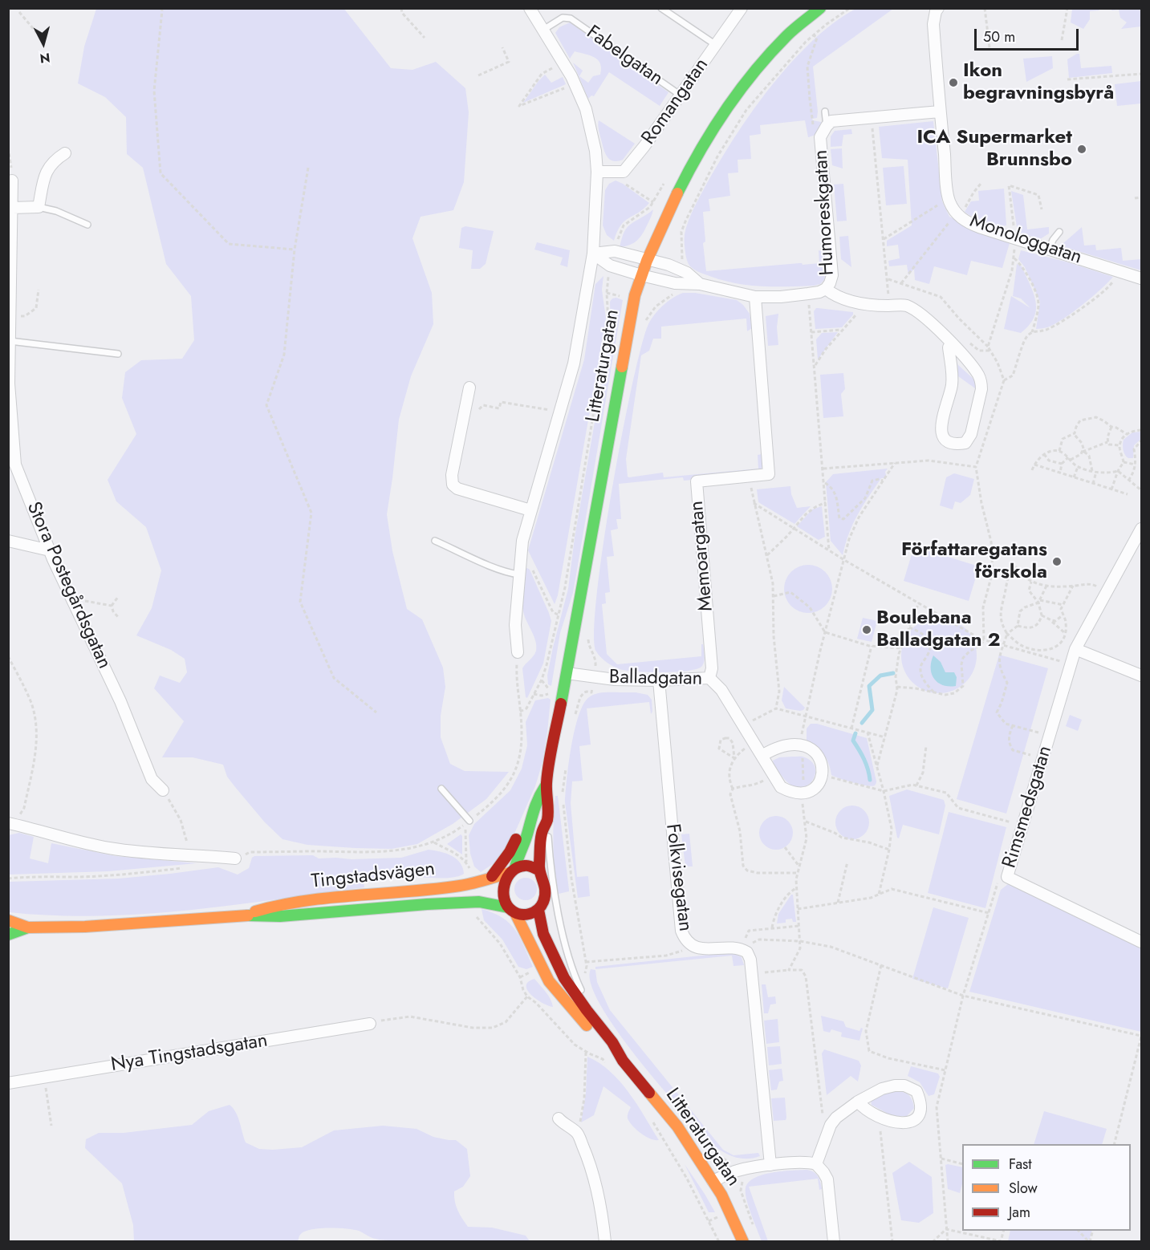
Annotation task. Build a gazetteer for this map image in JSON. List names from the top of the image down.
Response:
{
  "streets": {
    "street": [
      "Romangatan",
      "Humoreskgatan",
      "Monologgatan",
      "Litteraturgatan",
      "Memoargatan",
      "Stora Postegårdsgatan",
      "Balladgatan",
      "Rimsmedsgatan",
      "Tingstadsvägen",
      "Folkvisegatan",
      "Nya Tingstadsgatan"
    ],
    "lane": ["Fabelgatan"]
  },
  "crossings": [
    ["Fabelgatan", "Romangatan"],
    ["Humoreskgatan", "Monologgatan"],
    ["Litteraturgatan", "Balladgatan"],
    ["Litteraturgatan", "Tingstadsvägen"],
    ["Memoargatan", "Balladgatan"],
    ["Balladgatan", "Folkvisegatan"]
  ],
  "places": [
    "Ikon begravningsbyrå",
    "ICA Supermarket Brunnsbo",
    "Författaregatans förskola",
    "Boulebana Balladgatan 2"
  ],
  "legend": ["Fast", "Slow", "Jam"],
  "scale_bar": "50 m",
  "north": "bottom"
}
